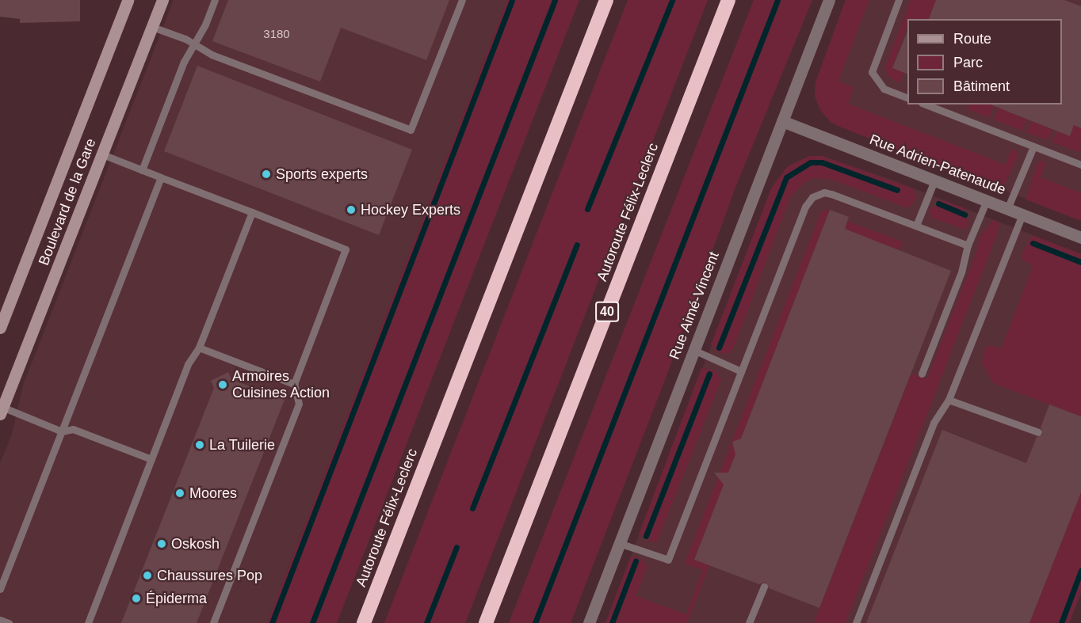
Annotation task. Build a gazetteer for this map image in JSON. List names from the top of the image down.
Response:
{
  "streets": {
    "highway": ["Autoroute Félix-Leclerc", "40"],
    "main road": ["Boulevard de la Gare"],
    "street": ["Rue Adrien-Patenaude", "Rue Aimé-Vincent"]
  },
  "crossings": [
    ["Rue Adrien-Patenaude", "Rue Aimé-Vincent"]
  ],
  "places": [
    "Sports experts",
    "Hockey Experts",
    "Armoires Cuisines Action",
    "La Tuilerie",
    "Moores",
    "Oskosh",
    "Chaussures Pop",
    "Épiderma"
  ],
  "house_numbers": ["3180"],
  "legend": ["Route", "Parc", "Bâtiment"]
}
